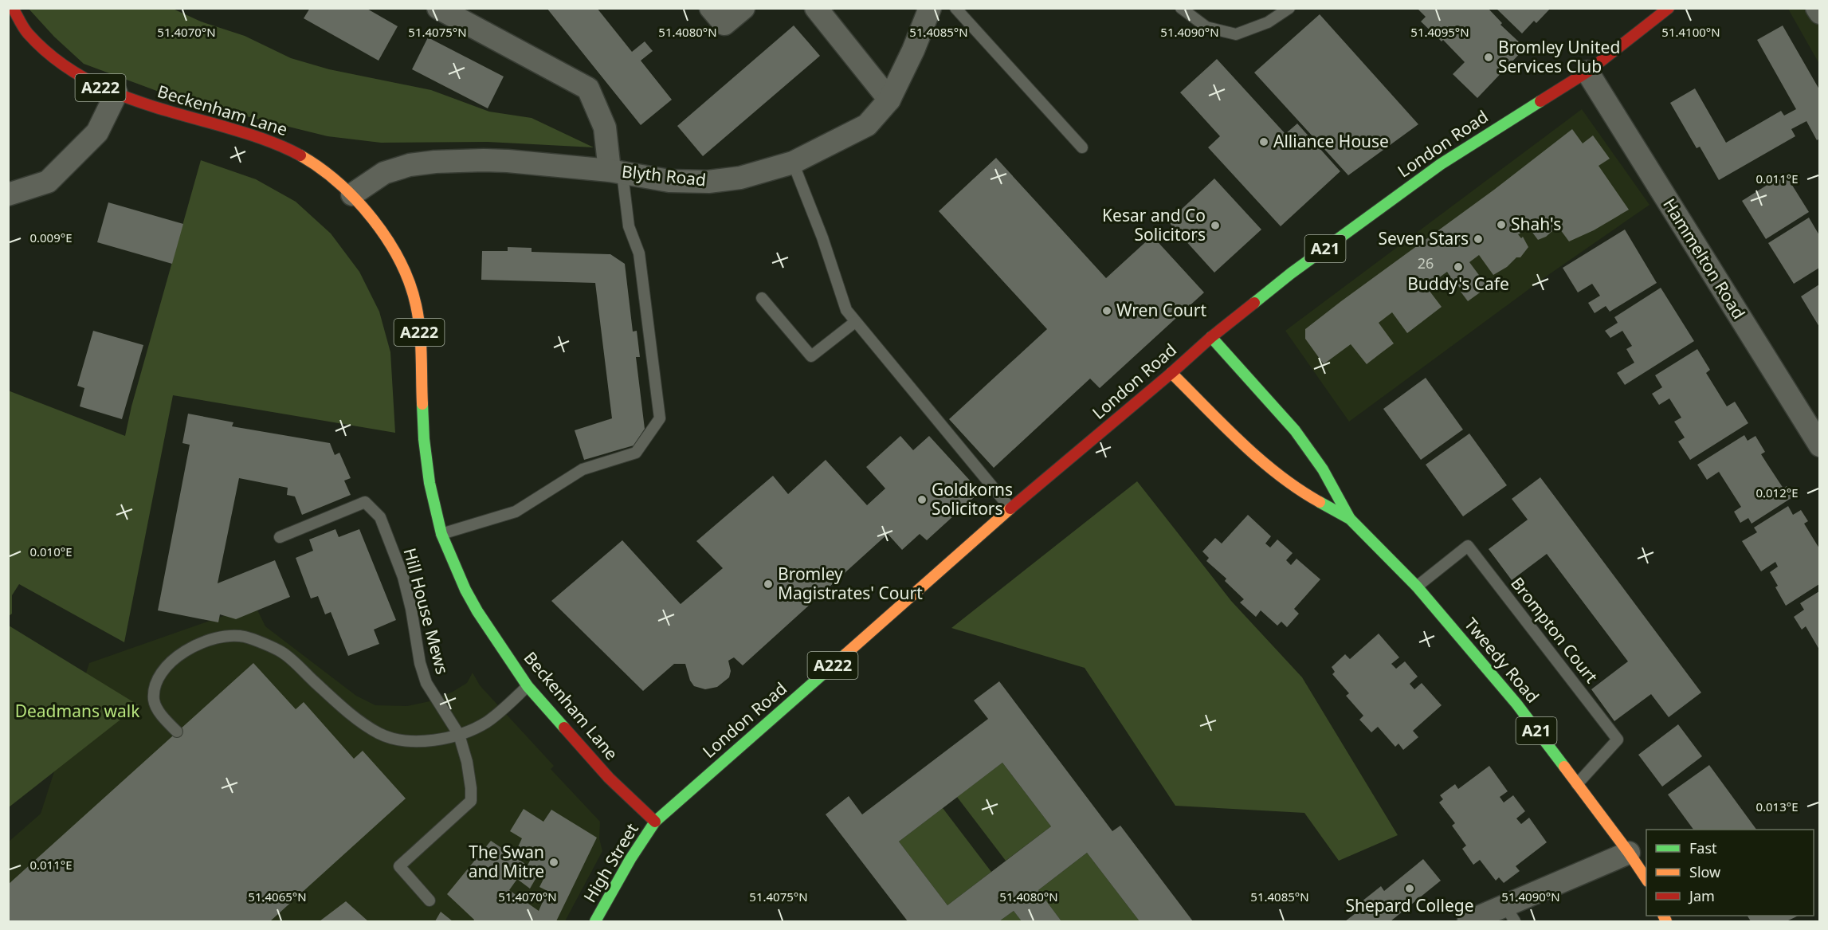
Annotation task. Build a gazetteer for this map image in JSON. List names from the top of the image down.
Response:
{
  "streets": {
    "main road": [
      "A222",
      "Beckenham Lane",
      "London Road",
      "A21",
      "Tweedy Road",
      "High Street"
    ],
    "street": ["Blyth Road", "Hammelton Road"],
    "lane": ["Hill House Mews", "Brompton Court"]
  },
  "crossings": [
    ["Beckenham Lane", "London Road"],
    ["Beckenham Lane", "Blyth Road"],
    ["Beckenham Lane", "High Street"],
    ["London Road", "Hammelton Road"],
    ["London Road", "Tweedy Road"],
    ["London Road", "High Street"],
    ["Brompton Court", "Tweedy Road"]
  ],
  "parks": ["Deadmans walk"],
  "places": [
    "Bromley United Services Club",
    "Alliance House",
    "Shah's",
    "Kesar and Co Solicitors",
    "Seven Stars",
    "Buddy's Cafe",
    "Wren Court",
    "Goldkorns Solicitors",
    "Bromley Magistrates' Court",
    "The Swan and Mitre",
    "Shepard College"
  ],
  "house_numbers": ["26"],
  "legend": ["Fast", "Slow", "Jam"],
  "coordinates": [
    "51.4070°N",
    "51.4075°N",
    "51.4080°N",
    "51.4085°N",
    "51.4090°N",
    "51.4095°N",
    "51.4100°N",
    "0.011°E",
    "0.009°E",
    "0.012°E",
    "0.010°E",
    "0.013°E",
    "51.4065°N"
  ]
}
